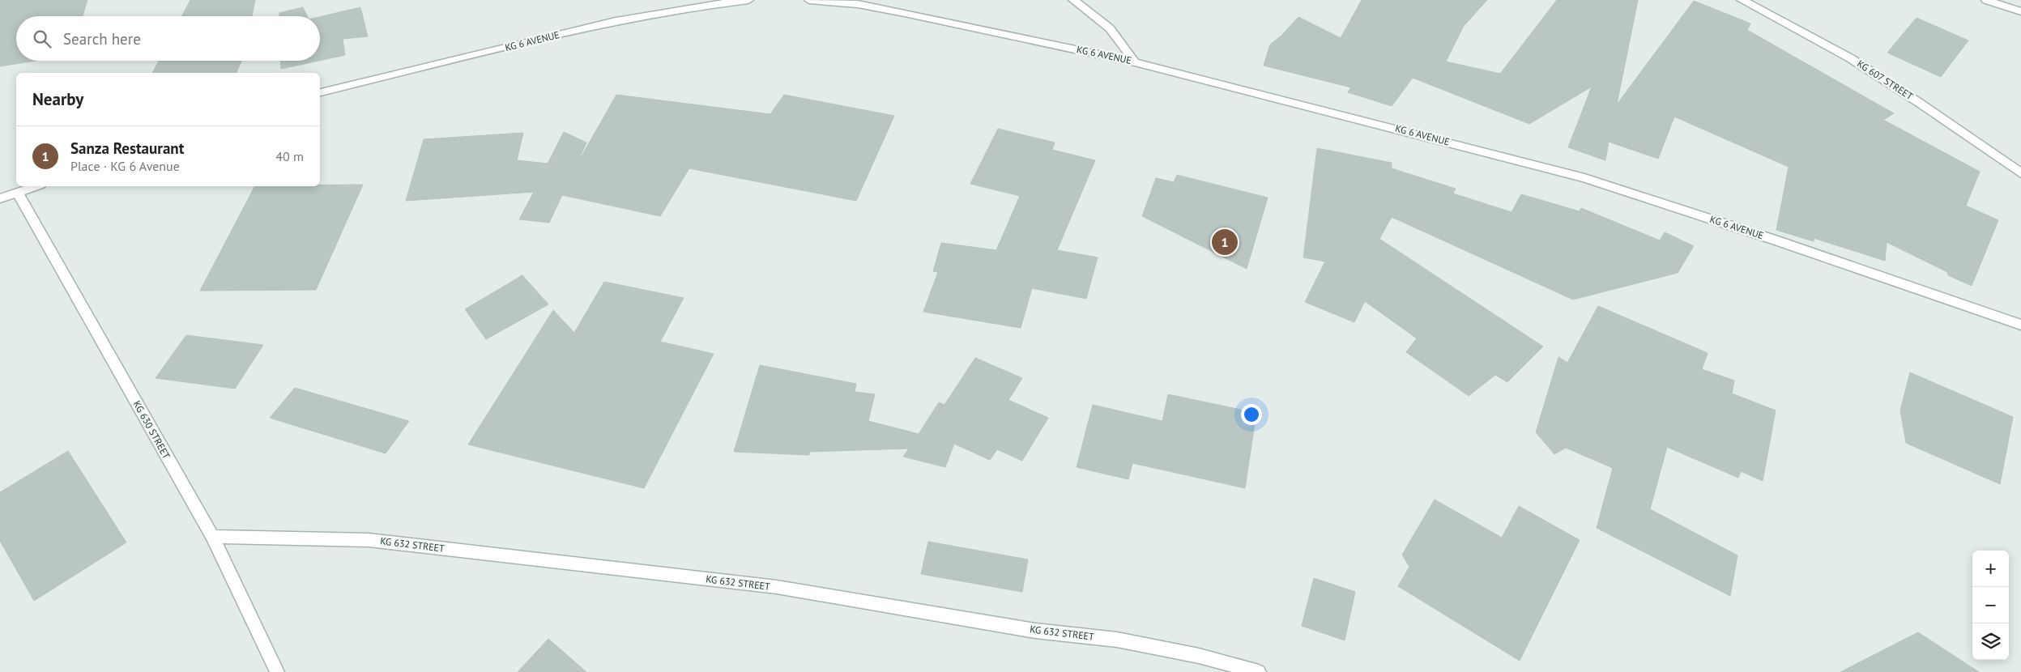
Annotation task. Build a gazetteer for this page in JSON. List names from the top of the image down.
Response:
{
  "streets": {
    "street": [
      "KG 6 AVENUE",
      "KG 607 STREET",
      "KG 630 STREET",
      "KG 632 STREET"
    ]
  },
  "crossings": [
    ["KG 630 STREET", "KG 632 STREET"]
  ],
  "page": {
    "search": "Search here",
    "heading": "Nearby",
    "list": [
      {
        "mark": "1",
        "name": "Sanza Restaurant",
        "note": "Place · KG 6 Avenue",
        "value": "40 m"
      }
    ],
    "pins": "1",
    "map_buttons": ["+", "−"]
  }
}
